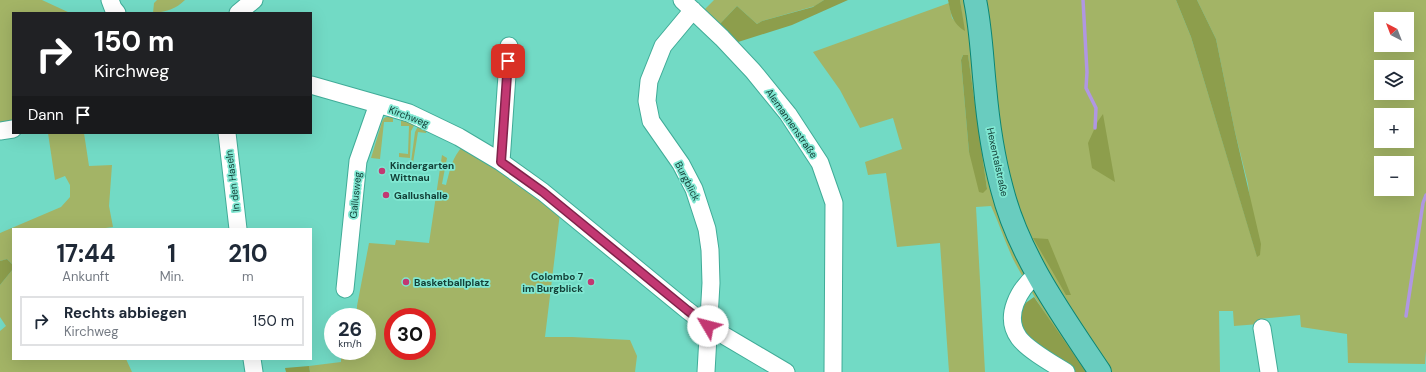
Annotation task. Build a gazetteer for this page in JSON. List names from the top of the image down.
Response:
{
  "streets": {
    "main road": ["Hexentalstraße"],
    "street": [
      "Kirchweg",
      "Alemannenstraße",
      "In den Haseln",
      "Burgblick",
      "Gallusweg"
    ]
  },
  "crossings": [
    ["Kirchweg", "Burgblick"],
    ["Kirchweg", "Gallusweg"],
    ["Alemannenstraße", "Burgblick"]
  ],
  "places": [
    "Kindergarten Wittnau",
    "Gallushalle",
    "Basketballplatz",
    "Colombo 7 im Burgblick"
  ],
  "north": "top left",
  "page": {
    "map_buttons": ["+", "−"],
    "turn": ["150 m", "Kirchweg"],
    "then": "Dann",
    "eta": [
      "17:44",
      "Ankunft",
      "1",
      "Min.",
      "210",
      "m"
    ],
    "list": [
      {
        "name": "Rechts abbiegen",
        "note": "Kirchweg",
        "value": "150 m"
      }
    ],
    "speed": "26 km/h",
    "limit": "30"
  }
}
